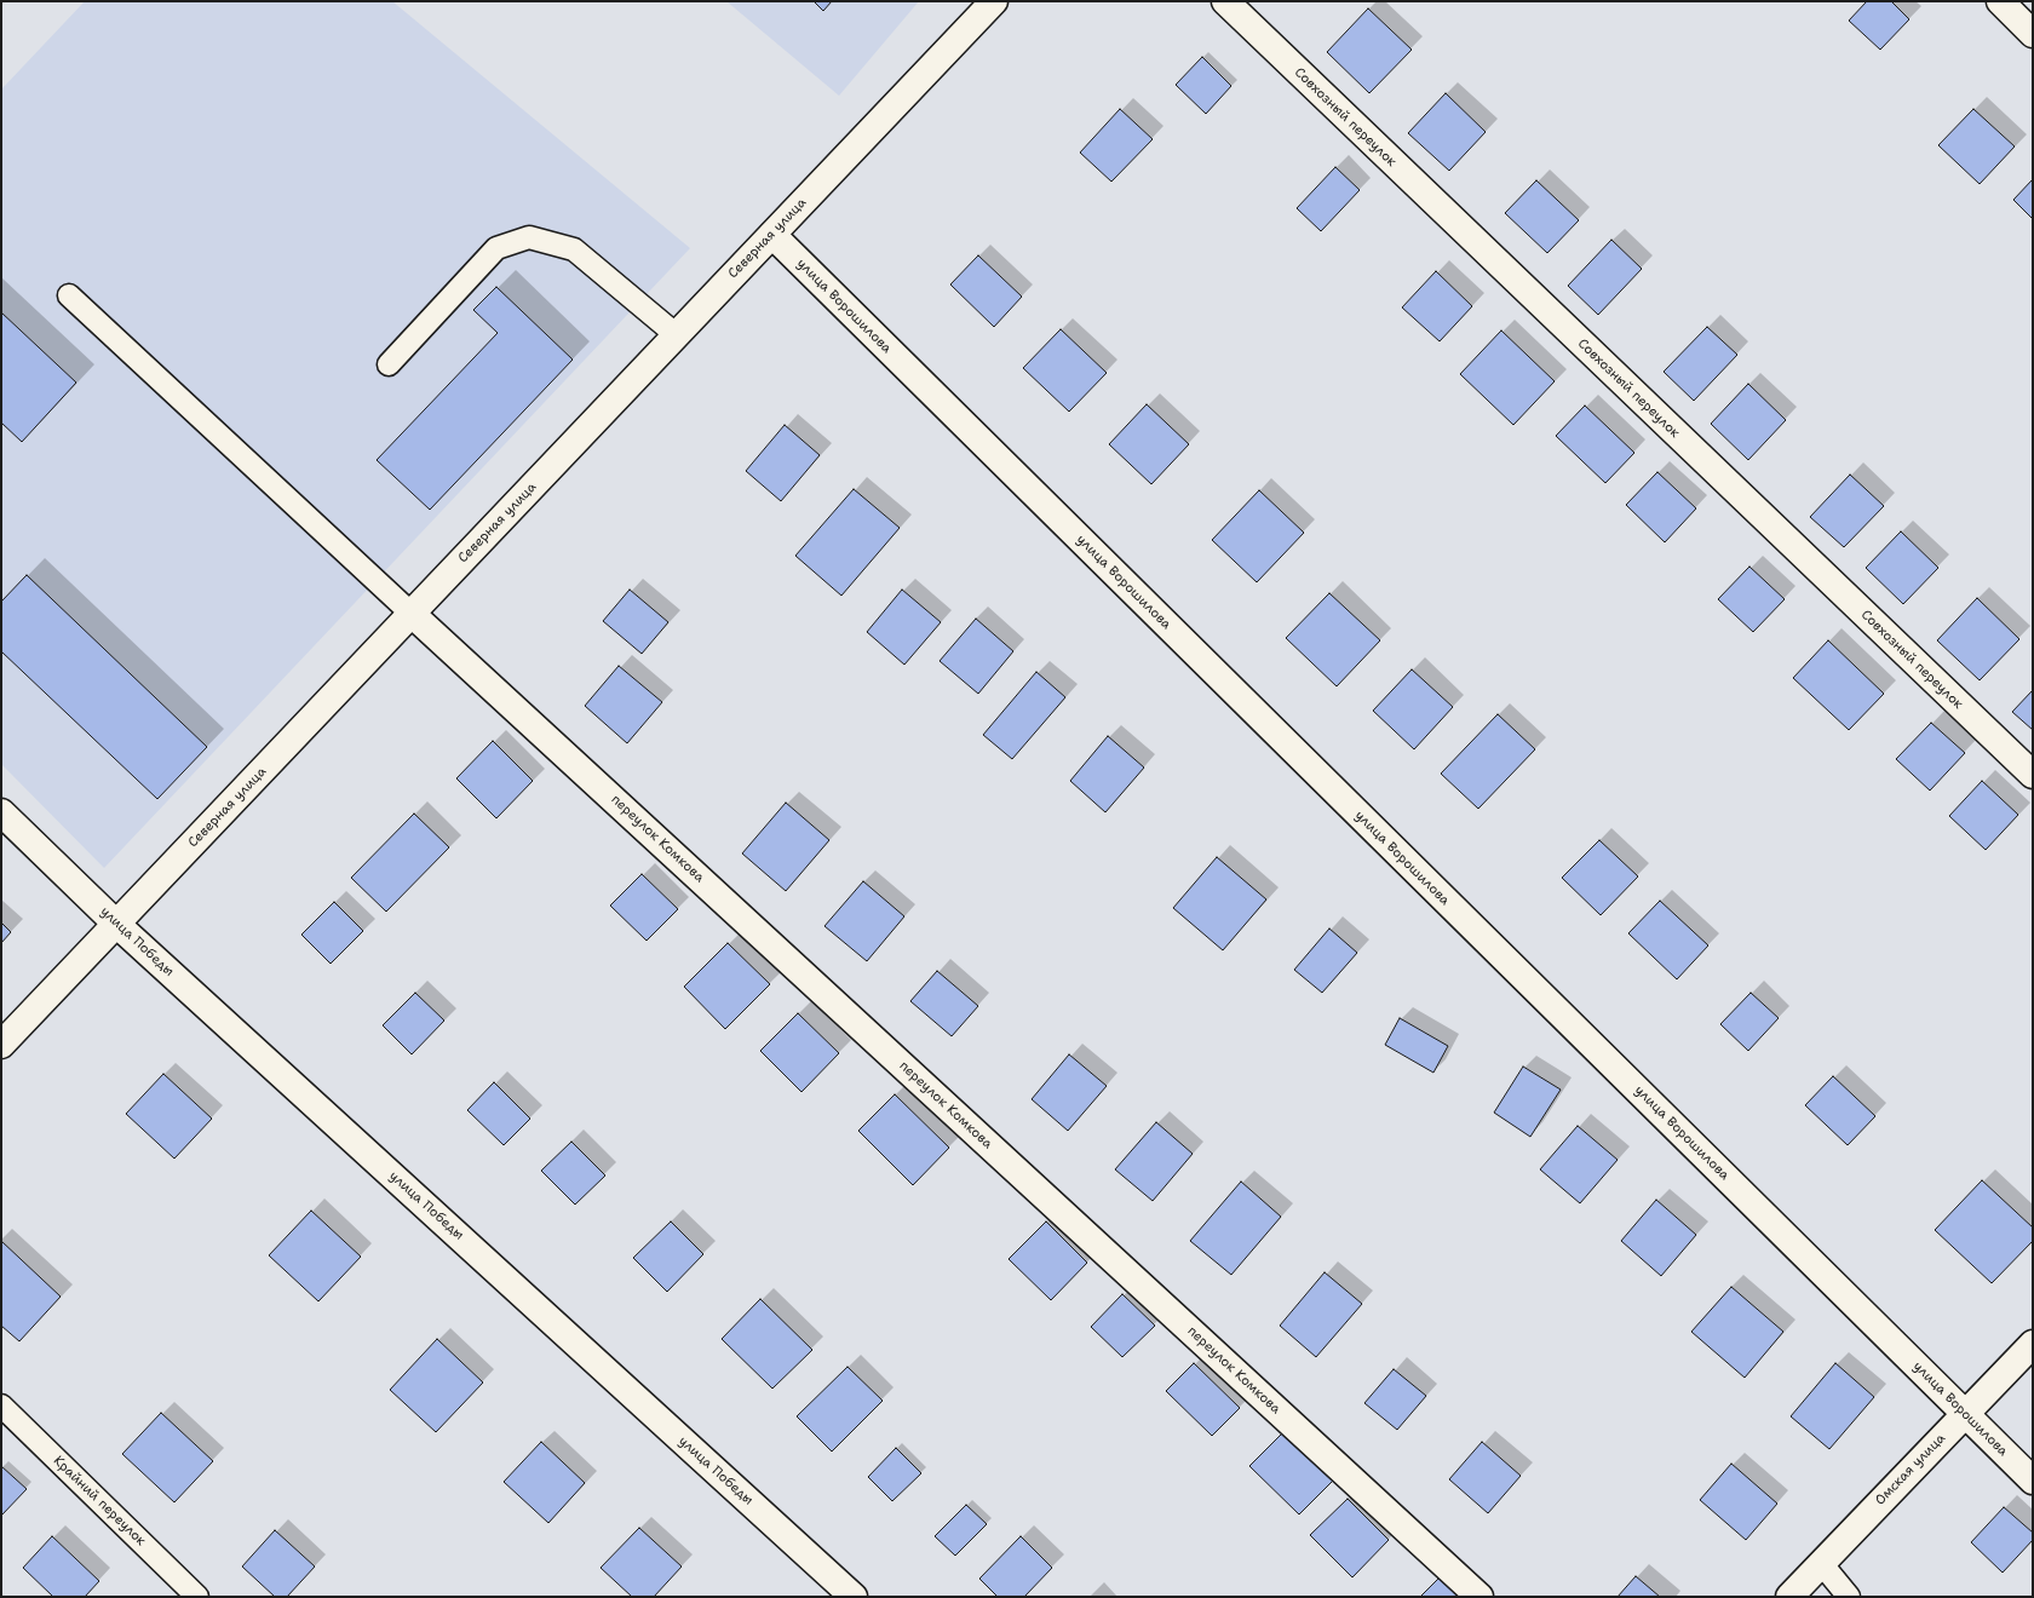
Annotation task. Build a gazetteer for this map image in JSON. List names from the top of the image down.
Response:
{
  "streets": {
    "street": [
      "Совхозный переулок",
      "Северная улица",
      "улица Ворошилова",
      "переулок Комкова",
      "улица Победы",
      "Омская улица"
    ],
    "lane": ["Крайний переулок"]
  },
  "crossings": [
    ["Северная улица", "улица Ворошилова"],
    ["Северная улица", "переулок Комкова"],
    ["Северная улица", "улица Победы"],
    ["улица Ворошилова", "Омская улица"]
  ]
}
